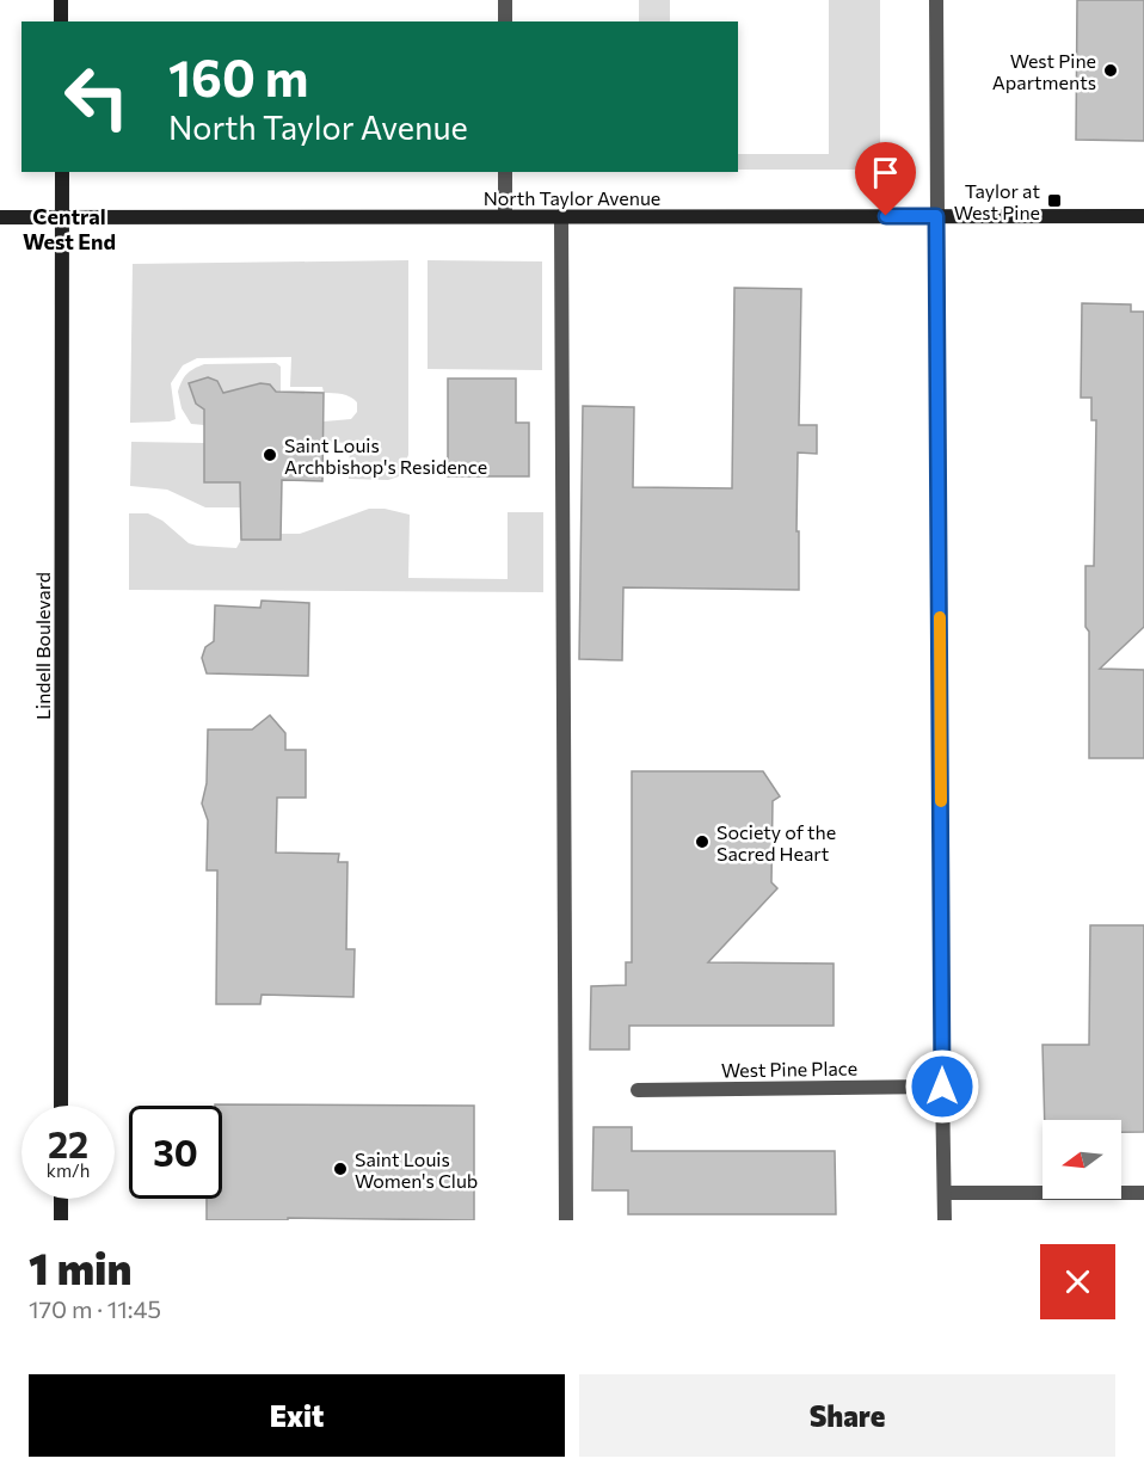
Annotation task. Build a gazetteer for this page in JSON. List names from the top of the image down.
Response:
{
  "streets": {
    "street": ["North Taylor Avenue", "Lindell Boulevard", "West Pine Place"]
  },
  "crossings": [
    ["North Taylor Avenue", "Lindell Boulevard"]
  ],
  "districts": ["Central West End"],
  "places": {
    "other": [
      "West Pine Apartments",
      "Saint Louis Archbishop's Residence",
      "Society of the Sacred Heart",
      "Saint Louis Women's Club"
    ],
    "transit": ["Taylor at West Pine"]
  },
  "north": "left",
  "page": {
    "turn": ["160 m", "North Taylor Avenue"],
    "speed": "22 km/h",
    "limit": "30",
    "heading": ["1 min", "170 m · 11:45"],
    "buttons": ["Exit", "Share"]
  }
}
